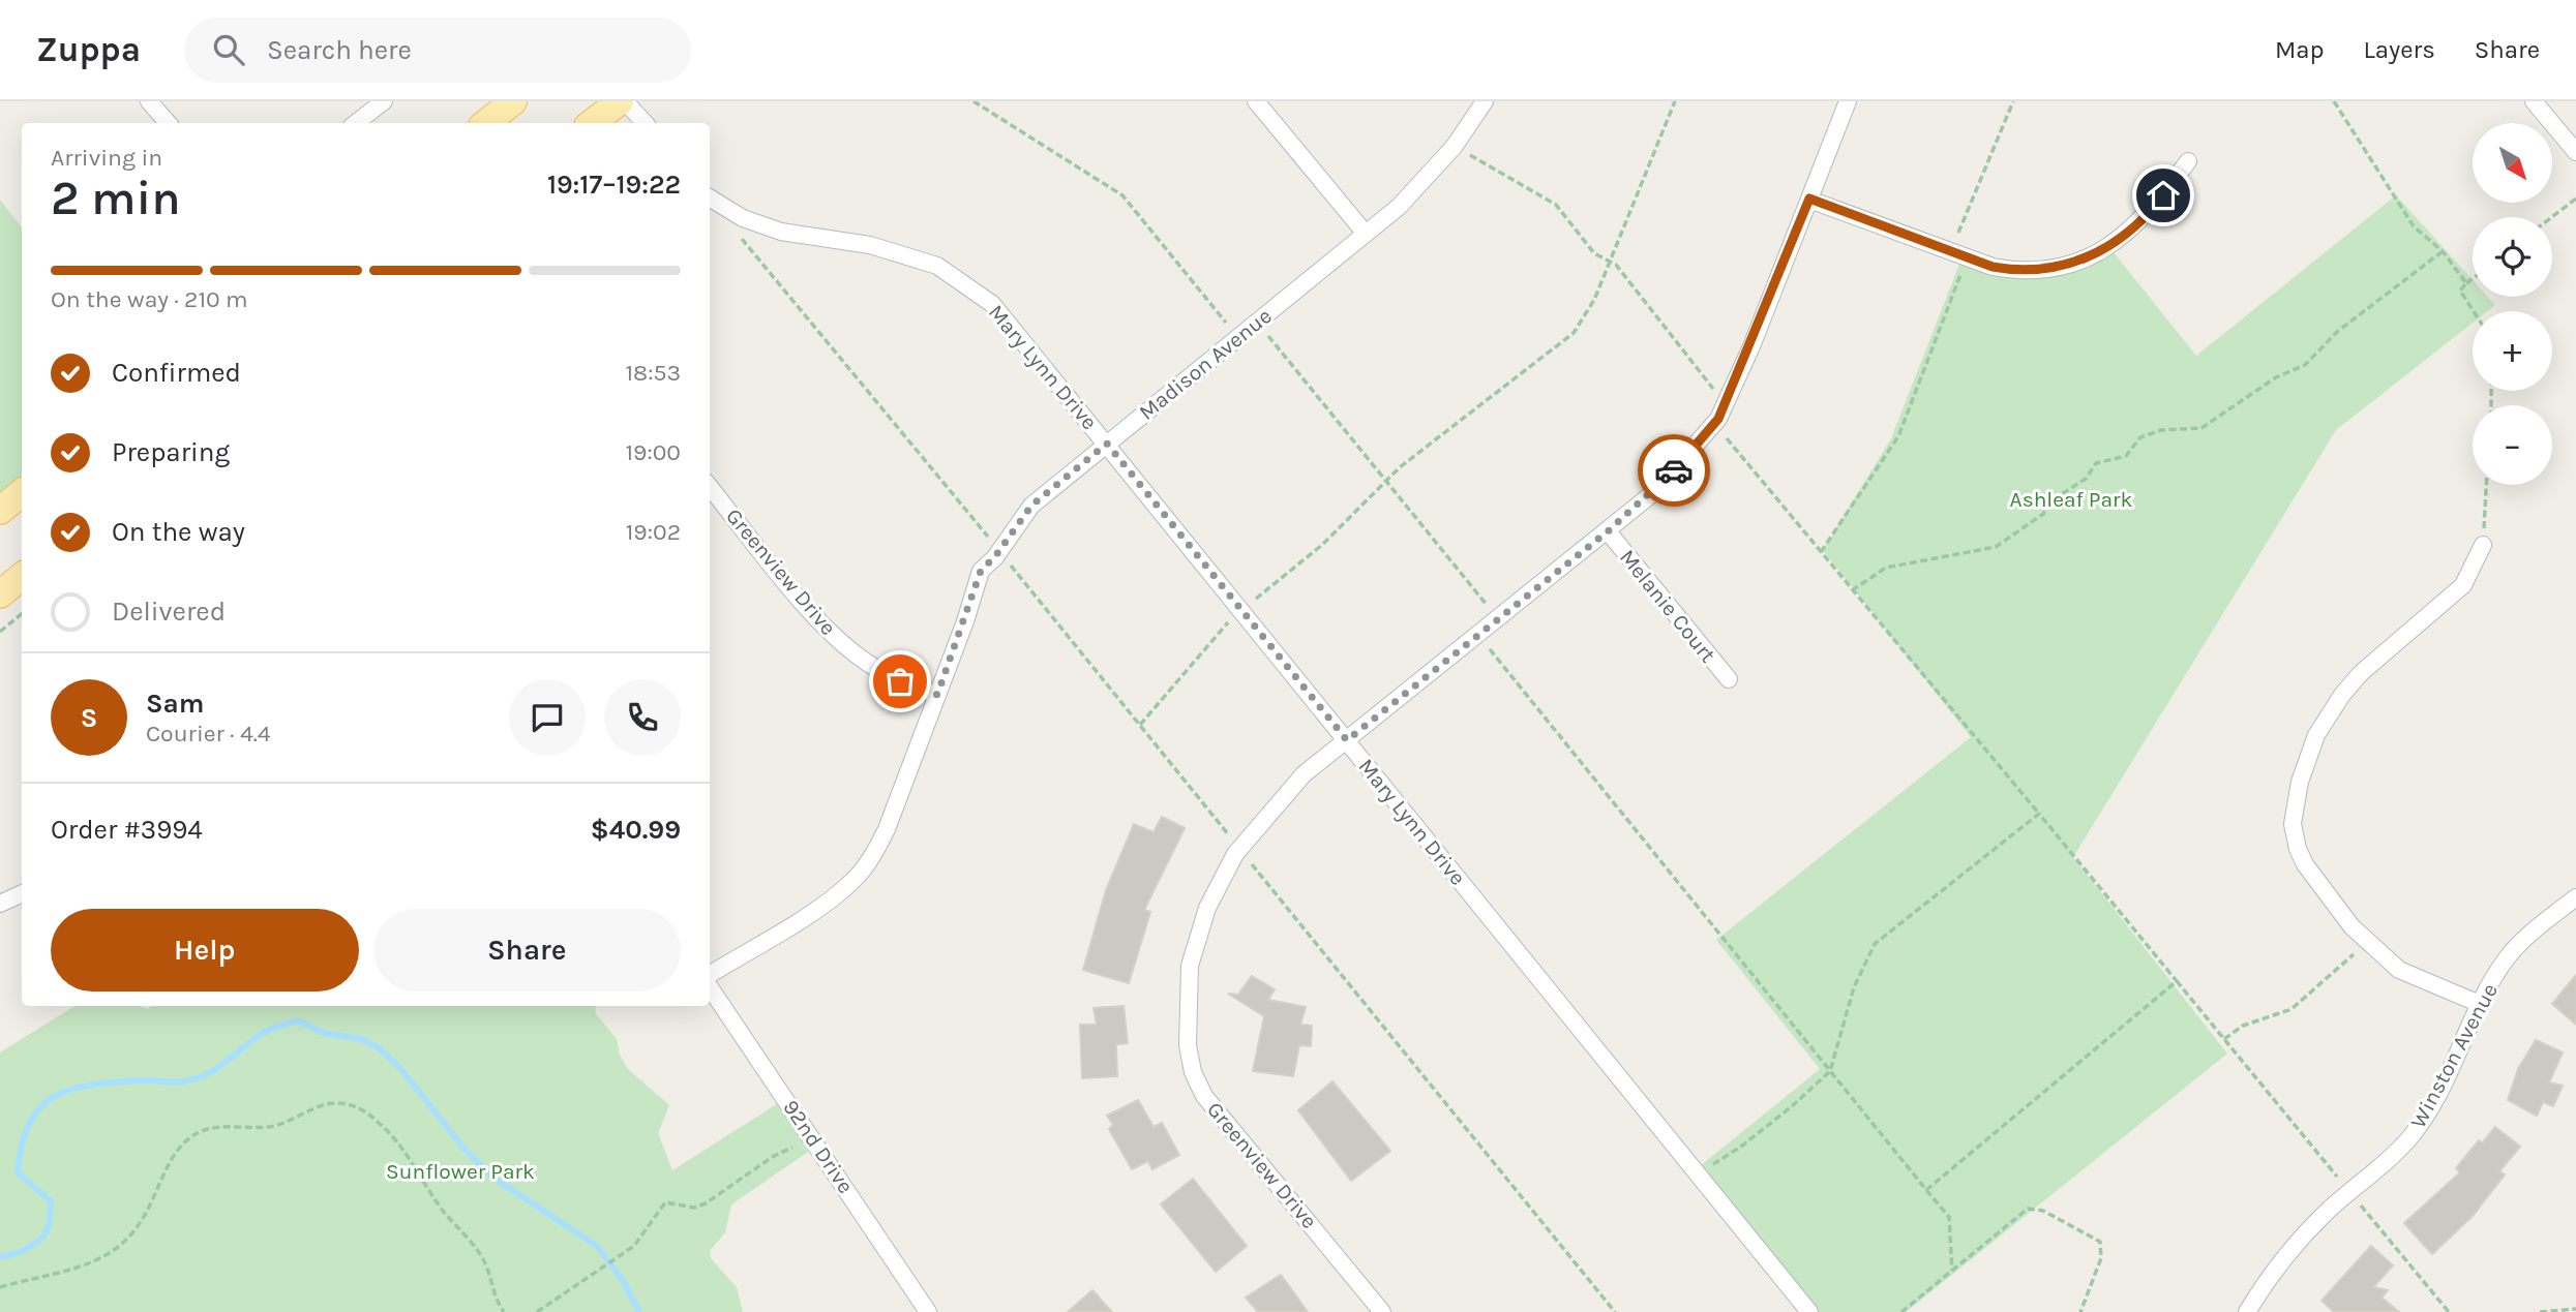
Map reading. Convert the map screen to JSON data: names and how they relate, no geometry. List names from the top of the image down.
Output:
{
  "streets": {
    "street": [
      "Madison Avenue",
      "Mary Lynn Drive",
      "Greenview Drive",
      "Melanie Court",
      "Winston Avenue",
      "92nd Drive"
    ]
  },
  "crossings": [
    ["Madison Avenue", "Mary Lynn Drive"],
    ["Madison Avenue", "Greenview Drive"],
    ["Mary Lynn Drive", "Greenview Drive"],
    ["Greenview Drive", "Melanie Court"]
  ],
  "parks": ["Ashleaf Park", "Sunflower Park"],
  "north": "bottom right",
  "page": {
    "header": "Zuppa",
    "search": "Search here",
    "nav": ["Map", "Layers", "Share"],
    "map_buttons": ["+", "−"],
    "heading": ["2 min", "Arriving in", "19:17–19:22"],
    "panel": [
      "Sam",
      "Courier · 4.4",
      "Order #3994",
      "$40.99"
    ],
    "bar": "On the way · 210 m",
    "list": [
      ["Confirmed", "18:53"],
      ["Preparing", "19:00"],
      ["On the way", "19:02"],
      "Delivered"
    ],
    "round": "S",
    "buttons": ["Help", "Share"]
  }
}
